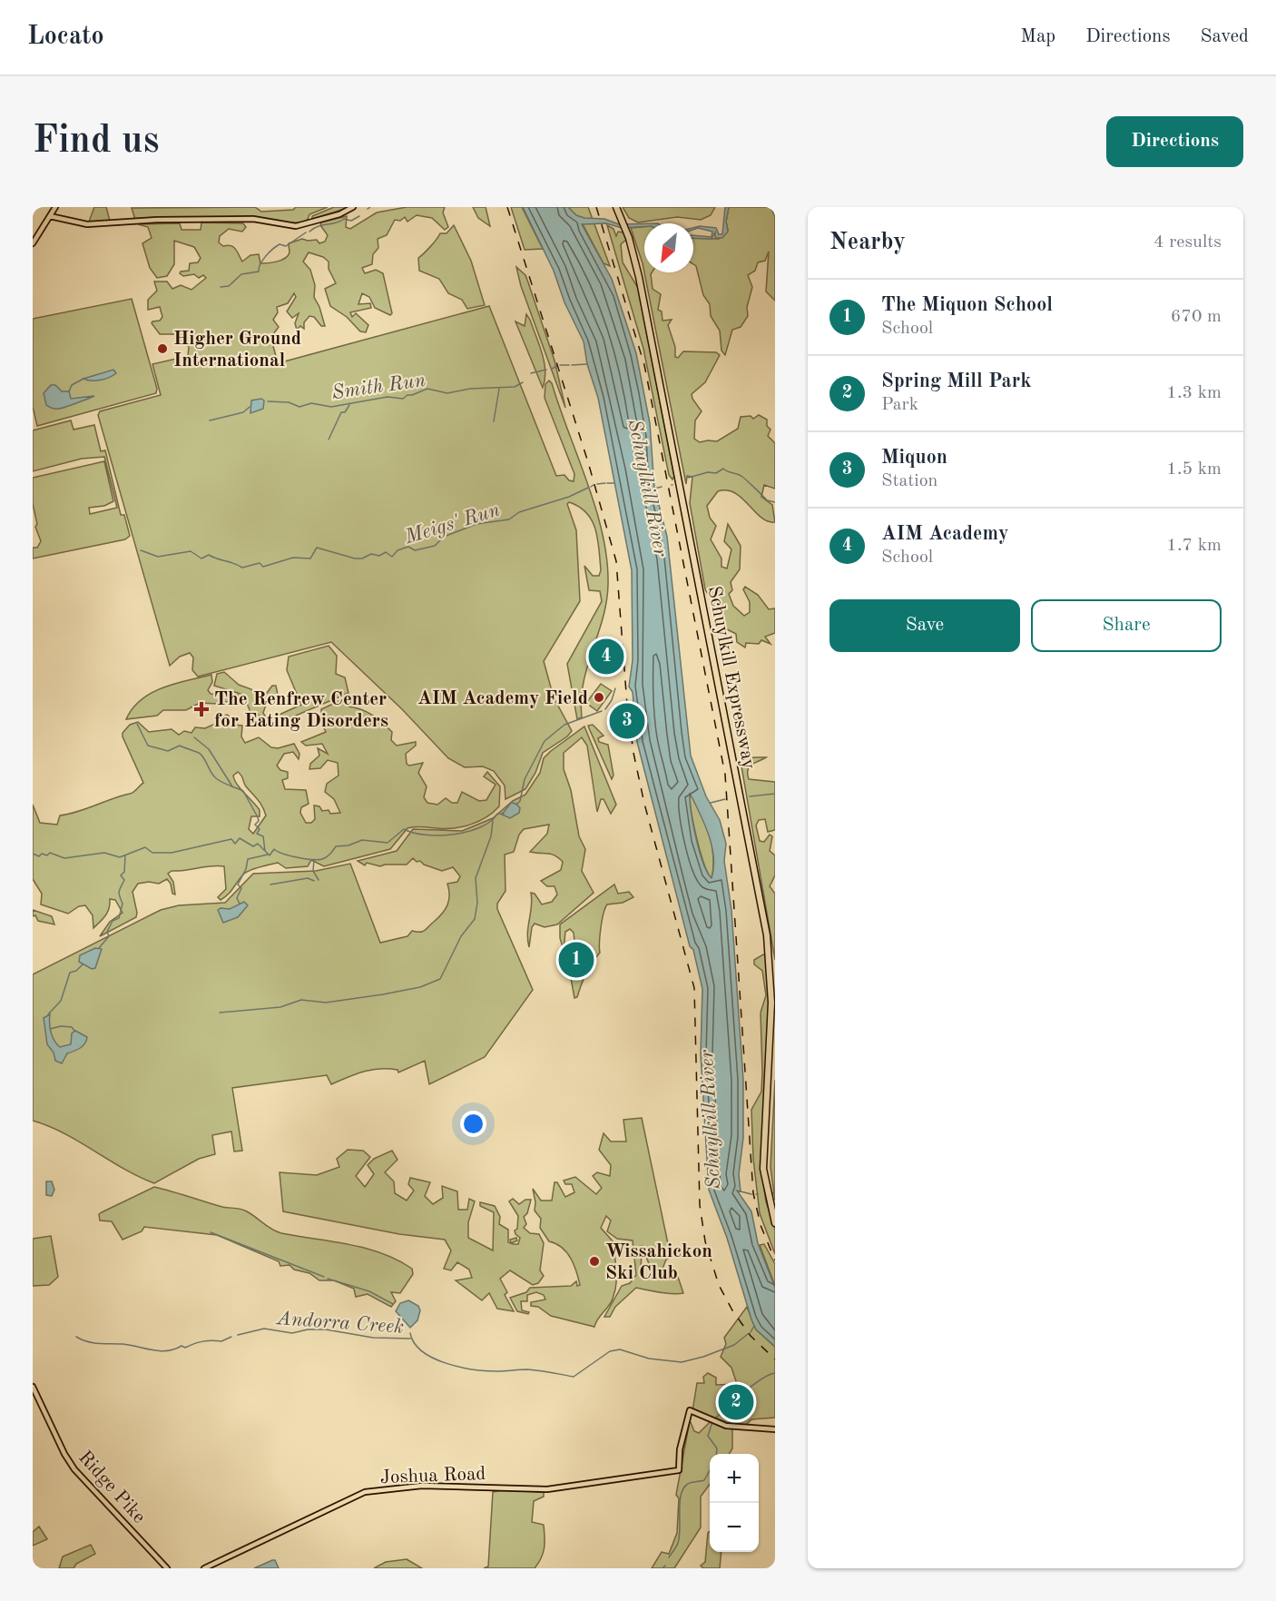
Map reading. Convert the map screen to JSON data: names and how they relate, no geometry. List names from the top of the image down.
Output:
{
  "streets": {
    "highway": ["Schuylkill Expressway"],
    "main road": ["Joshua Road", "Ridge Pike"]
  },
  "water": [
    "Smith Run",
    "Schuylkill River",
    "Meigs' Run",
    "Andorra Creek"
  ],
  "places": {
    "other": ["Higher Ground International", "AIM Academy Field", "Wissahickon Ski Club"],
    "health": ["The Renfrew Center for Eating Disorders"]
  },
  "north": "bottom left",
  "page": {
    "header": "Locato",
    "nav": ["Map", "Directions", "Saved"],
    "buttons": [
      "Directions",
      ["Save", "Share"]
    ],
    "title": "Find us",
    "heading": ["Nearby", "4 results"],
    "list": [
      {
        "mark": "1",
        "name": "The Miquon School",
        "note": "School",
        "value": "670 m"
      },
      {
        "mark": "2",
        "name": "Spring Mill Park",
        "note": "Park",
        "value": "1.3 km"
      },
      {
        "mark": "3",
        "name": "Miquon",
        "note": "Station",
        "value": "1.5 km"
      },
      {
        "mark": "4",
        "name": "AIM Academy",
        "note": "School",
        "value": "1.7 km"
      }
    ],
    "pins": [
      "4",
      "3",
      "1",
      "2"
    ],
    "map_buttons": ["+", "−"]
  }
}
